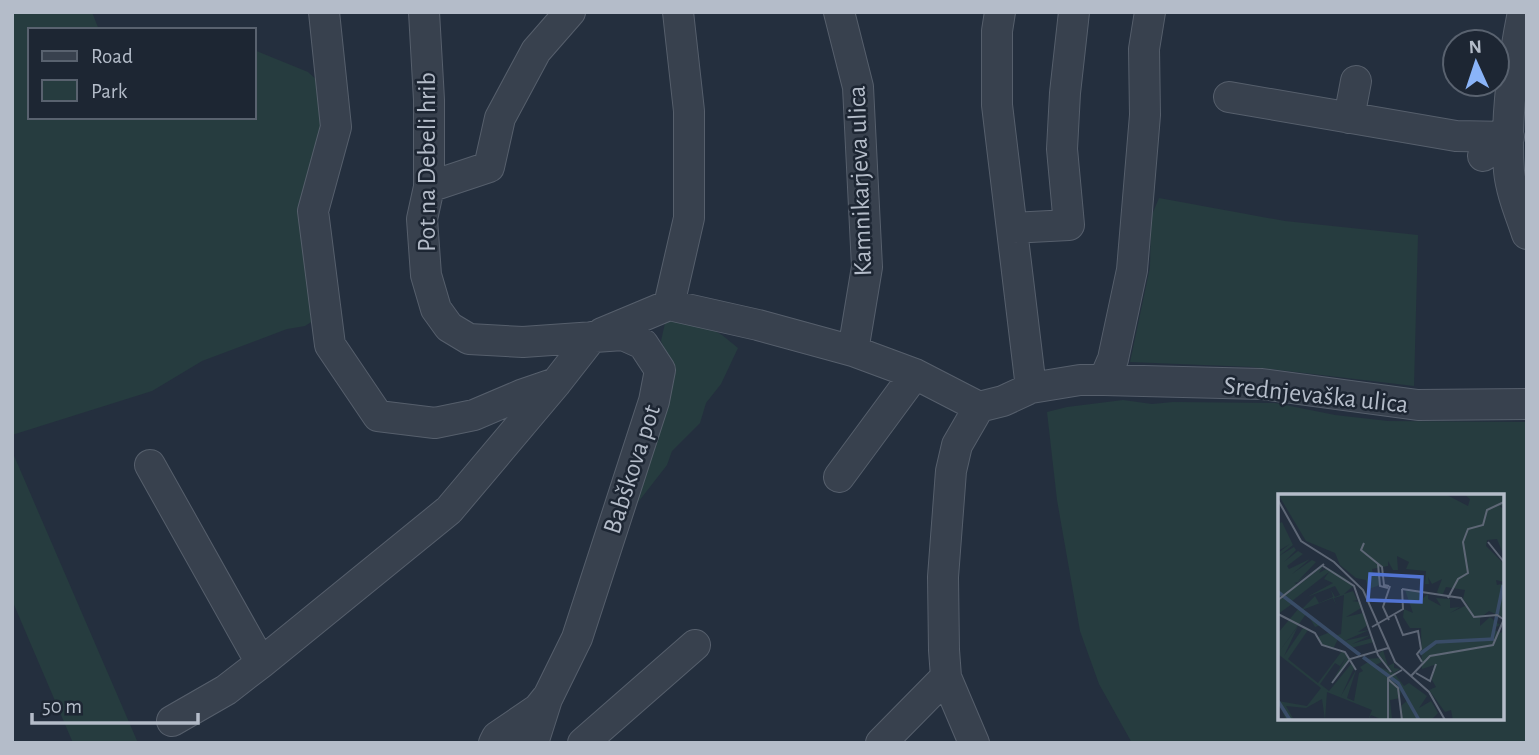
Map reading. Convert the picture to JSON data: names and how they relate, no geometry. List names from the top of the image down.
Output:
{
  "streets": {
    "street": [
      "Pot na Debeli hrib",
      "Kamnikarjeva ulica",
      "Srednjevaška ulica",
      "Babškova pot"
    ]
  },
  "crossings": [
    ["Pot na Debeli hrib", "Babškova pot"]
  ],
  "legend": ["Road", "Park"],
  "scale_bar": "50 m",
  "north": "top"
}
